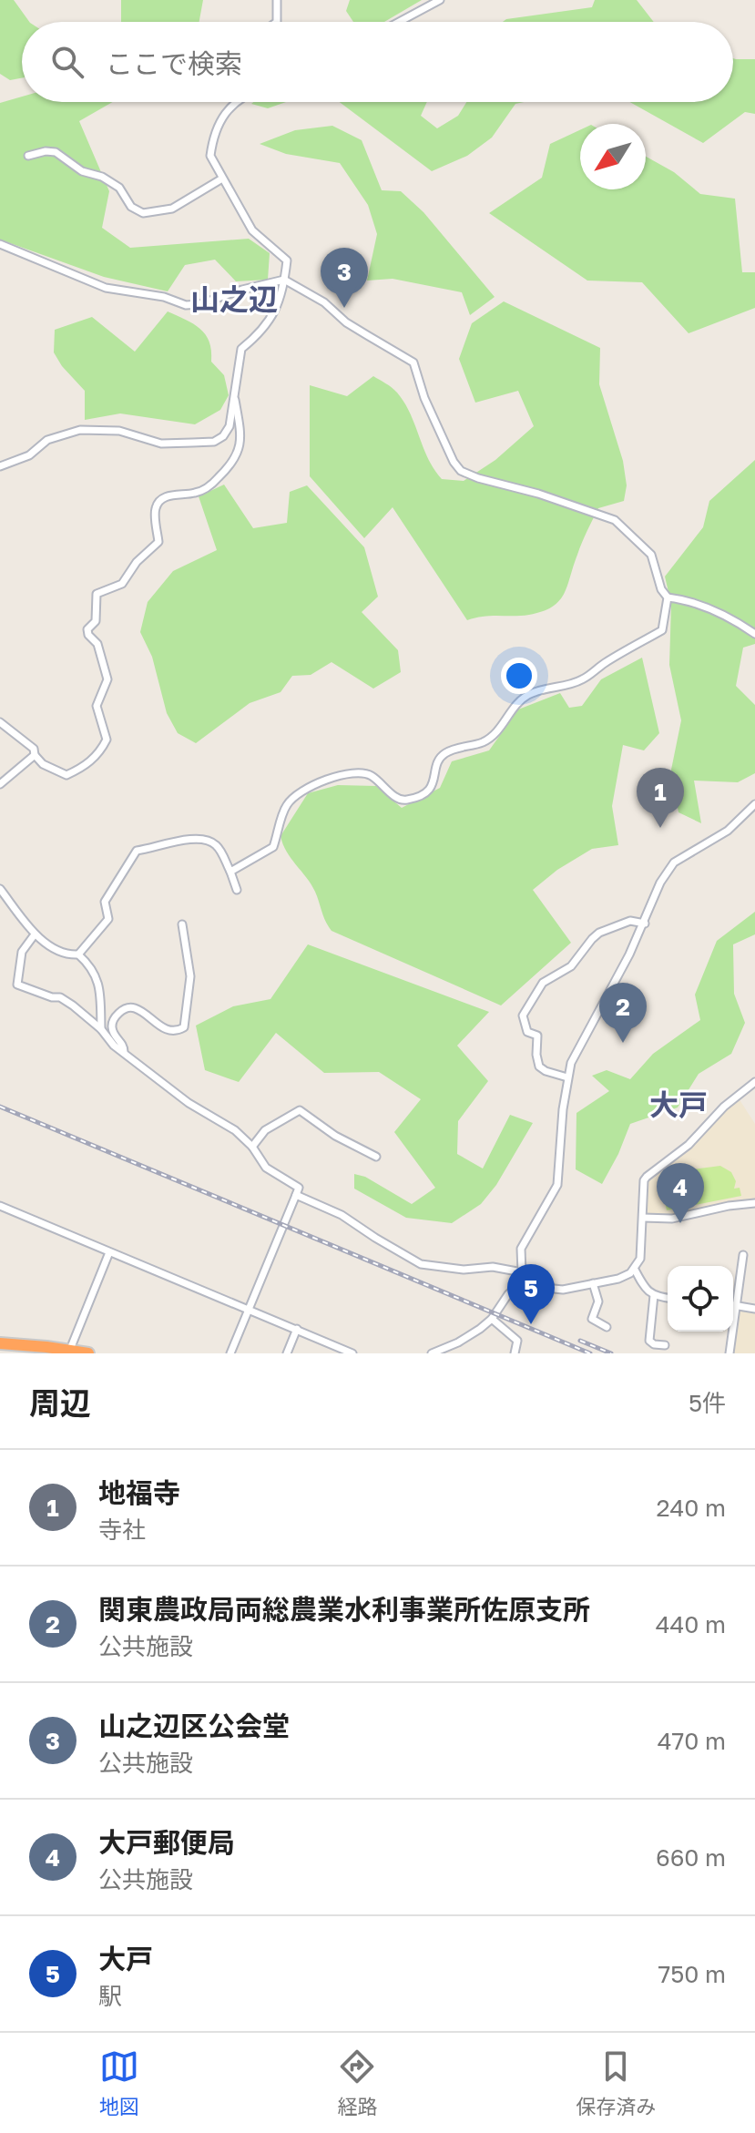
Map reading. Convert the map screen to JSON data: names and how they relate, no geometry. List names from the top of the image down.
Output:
{
  "districts": ["山之辺", "大戸"],
  "north": "bottom left",
  "page": {
    "search": "ここで検索",
    "pins": [
      "3",
      "1",
      "2",
      "4",
      "5"
    ],
    "heading": ["周辺", "5件"],
    "list": [
      {
        "mark": "1",
        "name": "地福寺",
        "note": "寺社",
        "value": "240 m"
      },
      {
        "mark": "2",
        "name": "関東農政局両総農業水利事業所佐原支所",
        "note": "公共施設",
        "value": "440 m"
      },
      {
        "mark": "3",
        "name": "山之辺区公会堂",
        "note": "公共施設",
        "value": "470 m"
      },
      {
        "mark": "4",
        "name": "大戸郵便局",
        "note": "公共施設",
        "value": "660 m"
      },
      {
        "mark": "5",
        "name": "大戸",
        "note": "駅",
        "value": "750 m"
      }
    ],
    "nav": ["地図", "経路", "保存済み"]
  }
}
